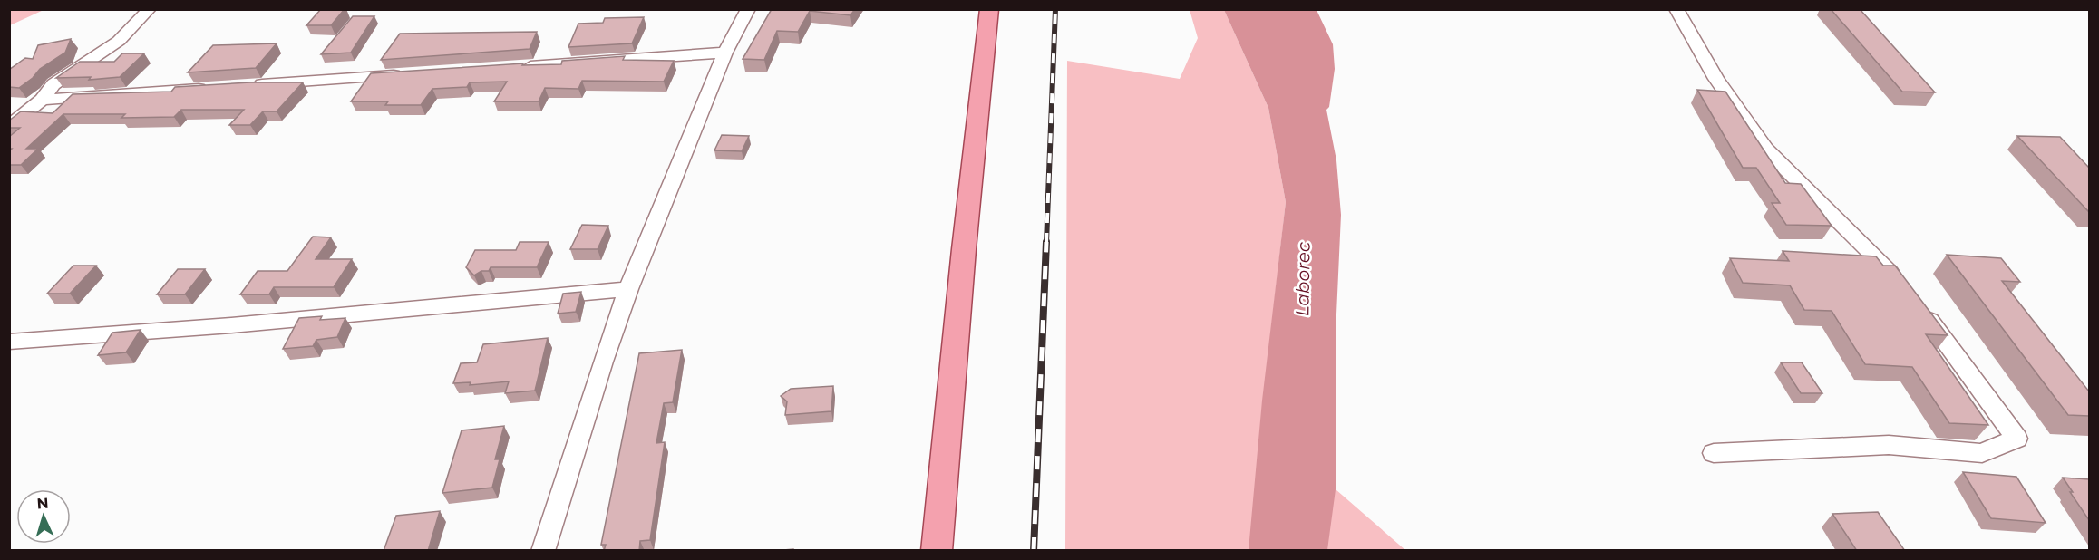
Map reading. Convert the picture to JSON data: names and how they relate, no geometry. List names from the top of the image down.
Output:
{
  "water": ["Laborec"],
  "north": "top"
}
